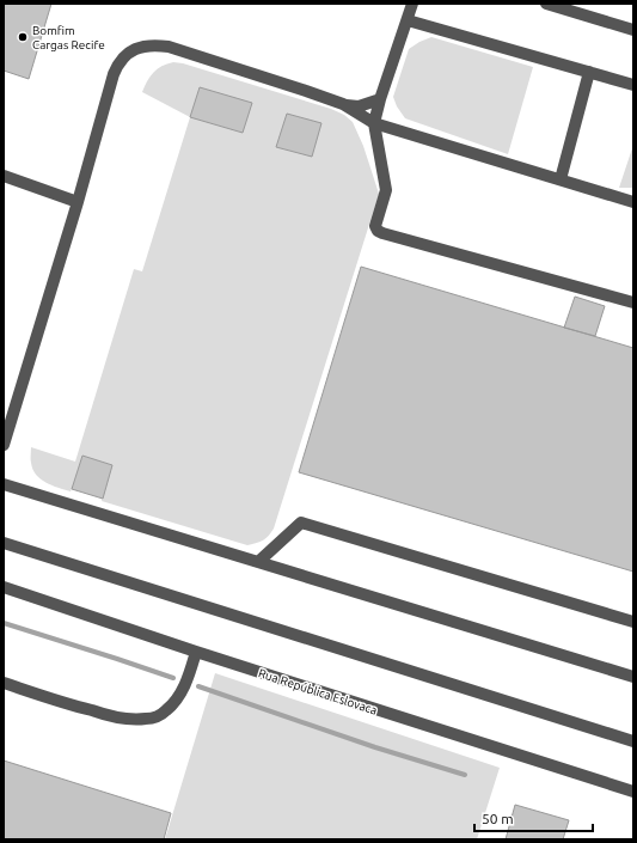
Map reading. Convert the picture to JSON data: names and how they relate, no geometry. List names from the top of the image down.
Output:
{
  "streets": {
    "lane": ["Rua República Eslovaca"]
  },
  "places": ["Bomfim Cargas Recife"],
  "scale_bar": "50 m"
}
